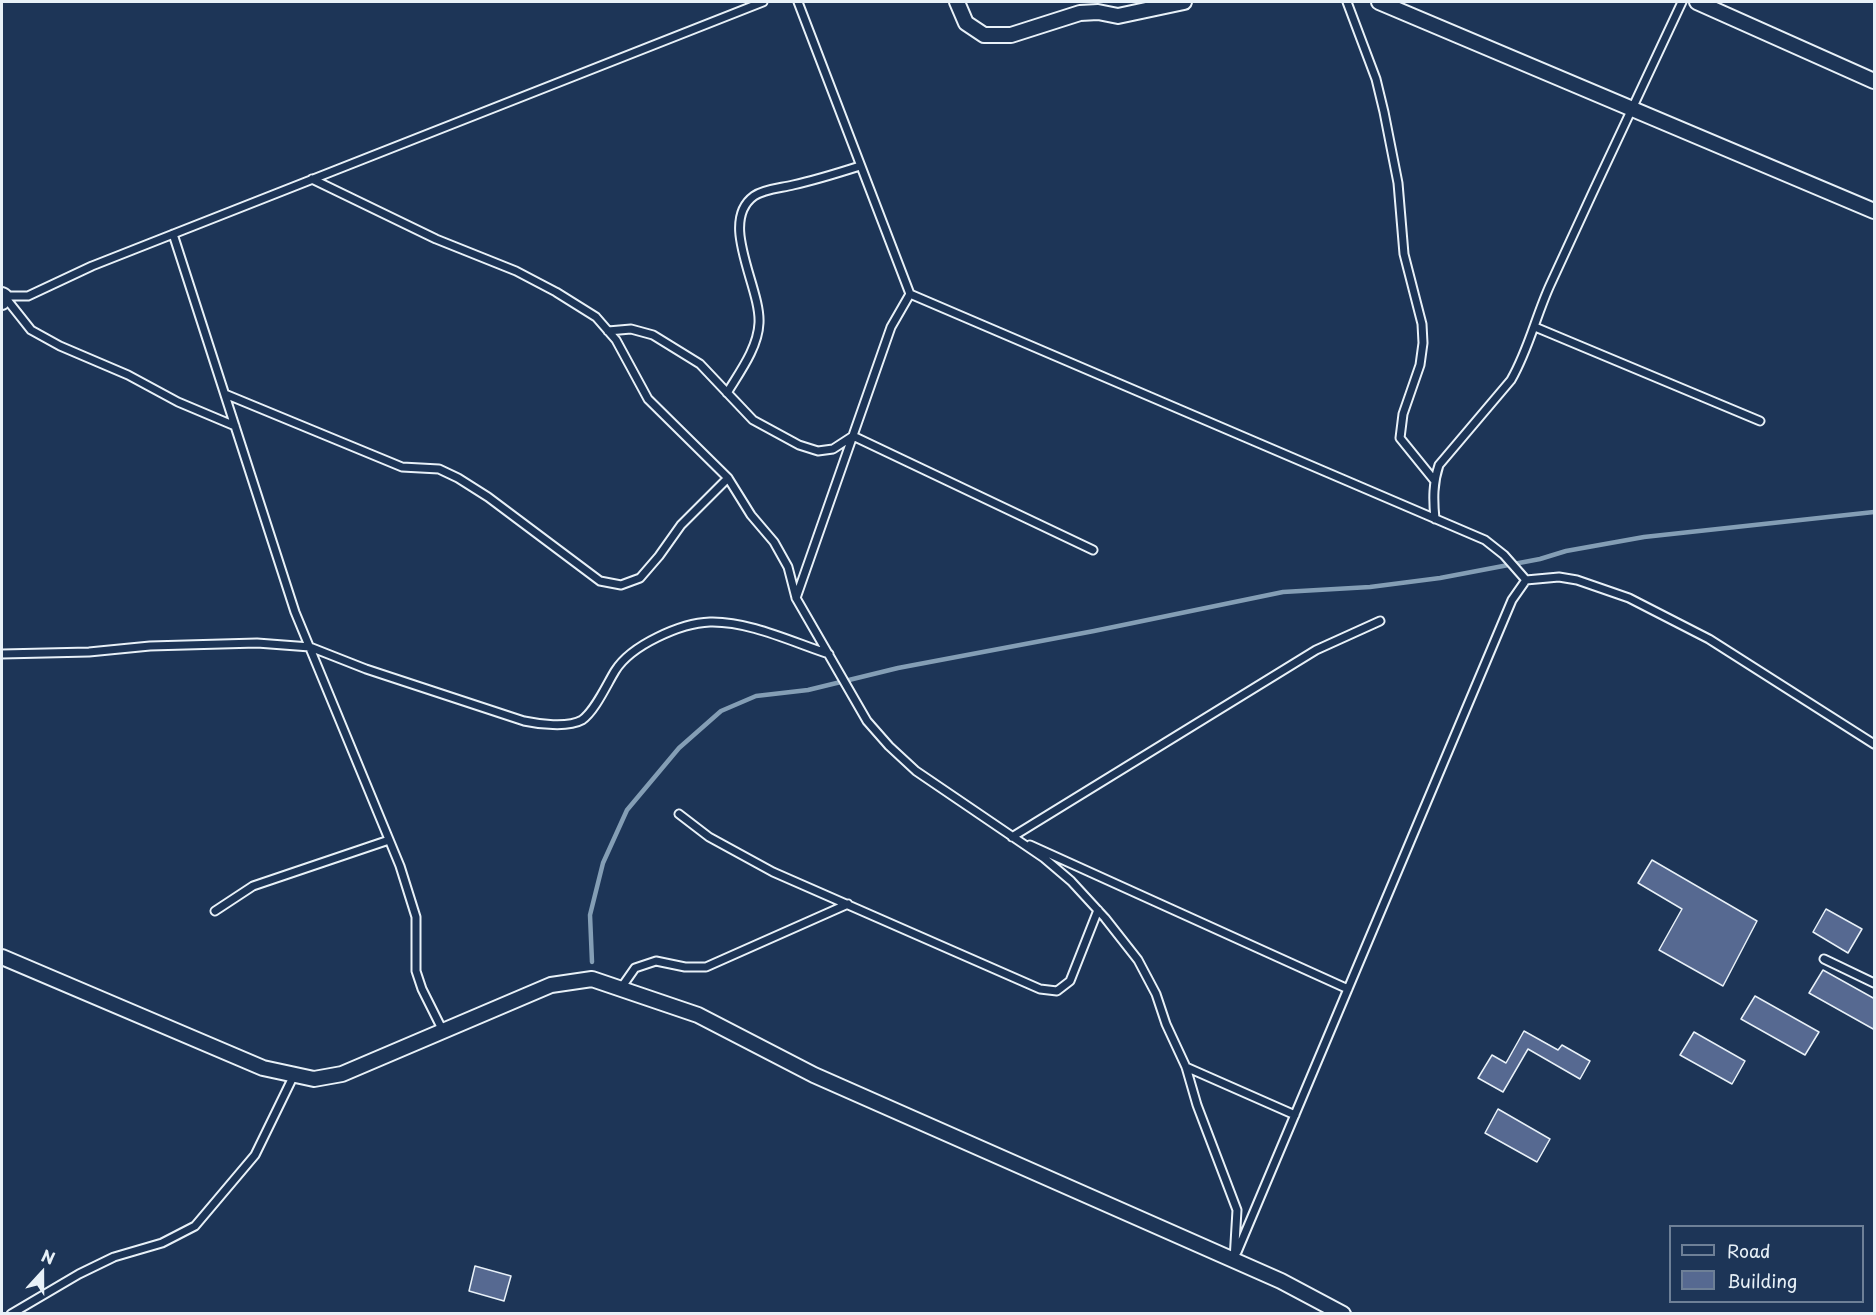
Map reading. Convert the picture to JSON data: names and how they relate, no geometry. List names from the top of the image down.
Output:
{
  "legend": ["Road", "Building"],
  "north": "top"
}
